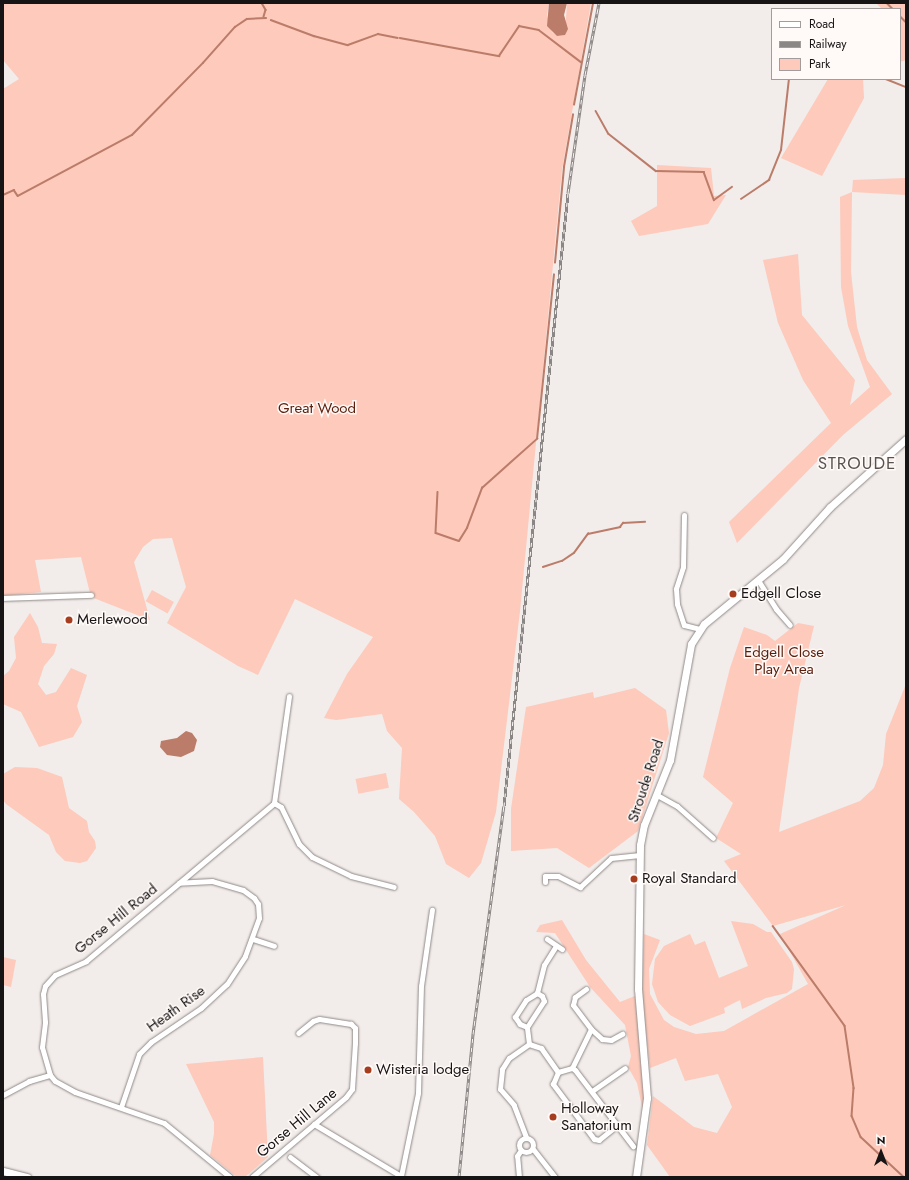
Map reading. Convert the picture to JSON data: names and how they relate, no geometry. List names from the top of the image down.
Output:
{
  "streets": {
    "street": [
      "Stroude Road",
      "Gorse Hill Road",
      "Heath Rise",
      "Gorse Hill Lane"
    ]
  },
  "crossings": [
    ["Gorse Hill Road", "Heath Rise"]
  ],
  "districts": ["STROUDE"],
  "parks": ["Great Wood", "Edgell Close Play Area"],
  "places": [
    "Edgell Close",
    "Merlewood",
    "Royal Standard",
    "Wisteria lodge",
    "Holloway Sanatorium"
  ],
  "legend": ["Road", "Railway", "Park"],
  "north": "top"
}
